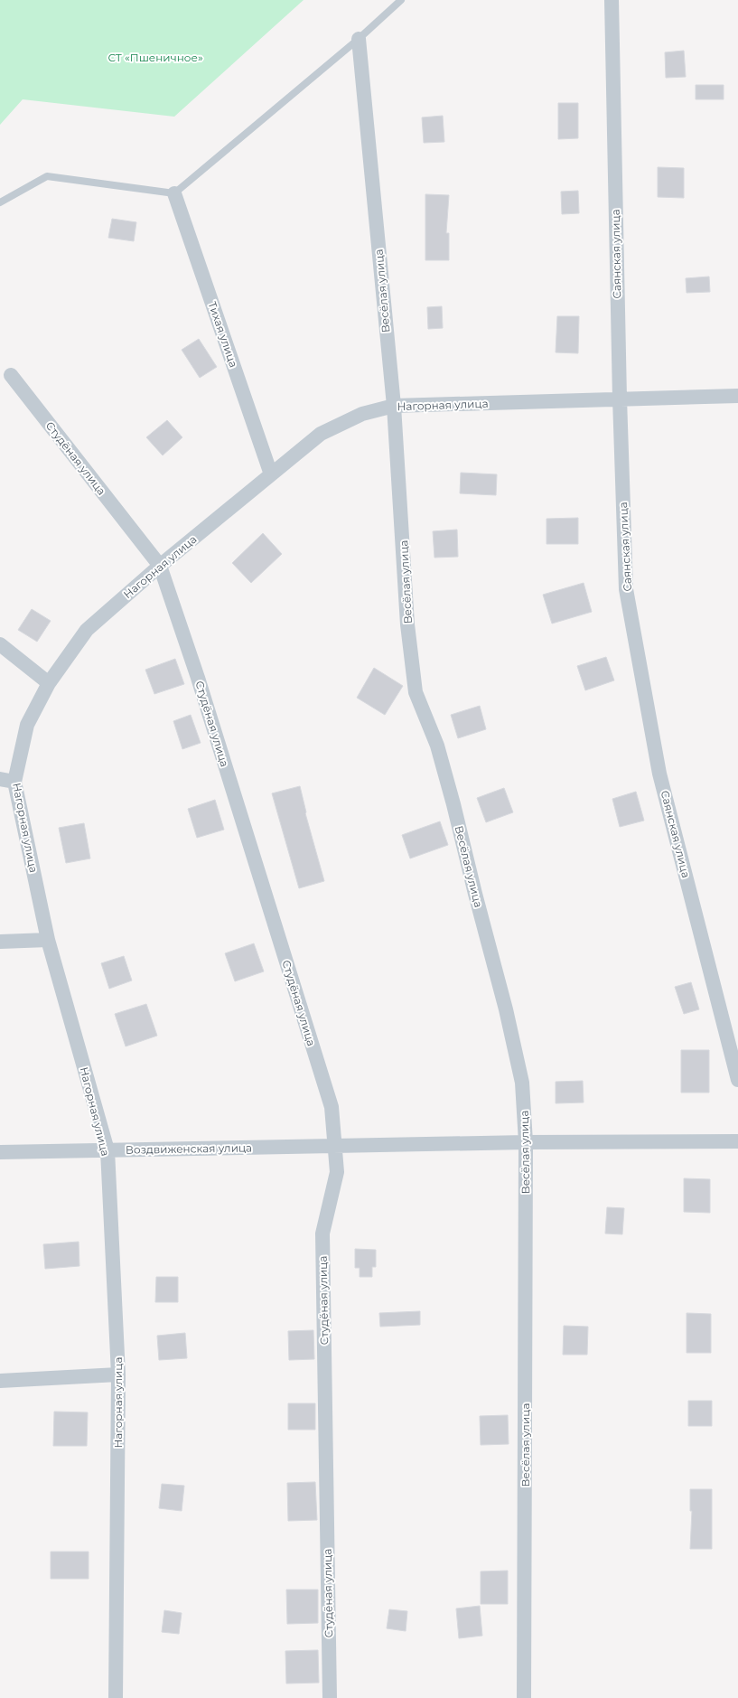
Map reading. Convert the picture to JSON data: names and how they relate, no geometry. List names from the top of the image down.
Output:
{
  "streets": {
    "street": [
      "Саянская улица",
      "Весёлая улица",
      "Тихая улица",
      "Нагорная улица",
      "Студёная улица",
      "Воздвиженская улица"
    ]
  },
  "crossings": [
    ["Саянская улица", "Нагорная улица"],
    ["Весёлая улица", "Нагорная улица"],
    ["Весёлая улица", "Воздвиженская улица"],
    ["Тихая улица", "Нагорная улица"],
    ["Нагорная улица", "Студёная улица"],
    ["Нагорная улица", "Воздвиженская улица"],
    ["Студёная улица", "Воздвиженская улица"]
  ],
  "parks": ["СТ «Пшеничное»"]
}
